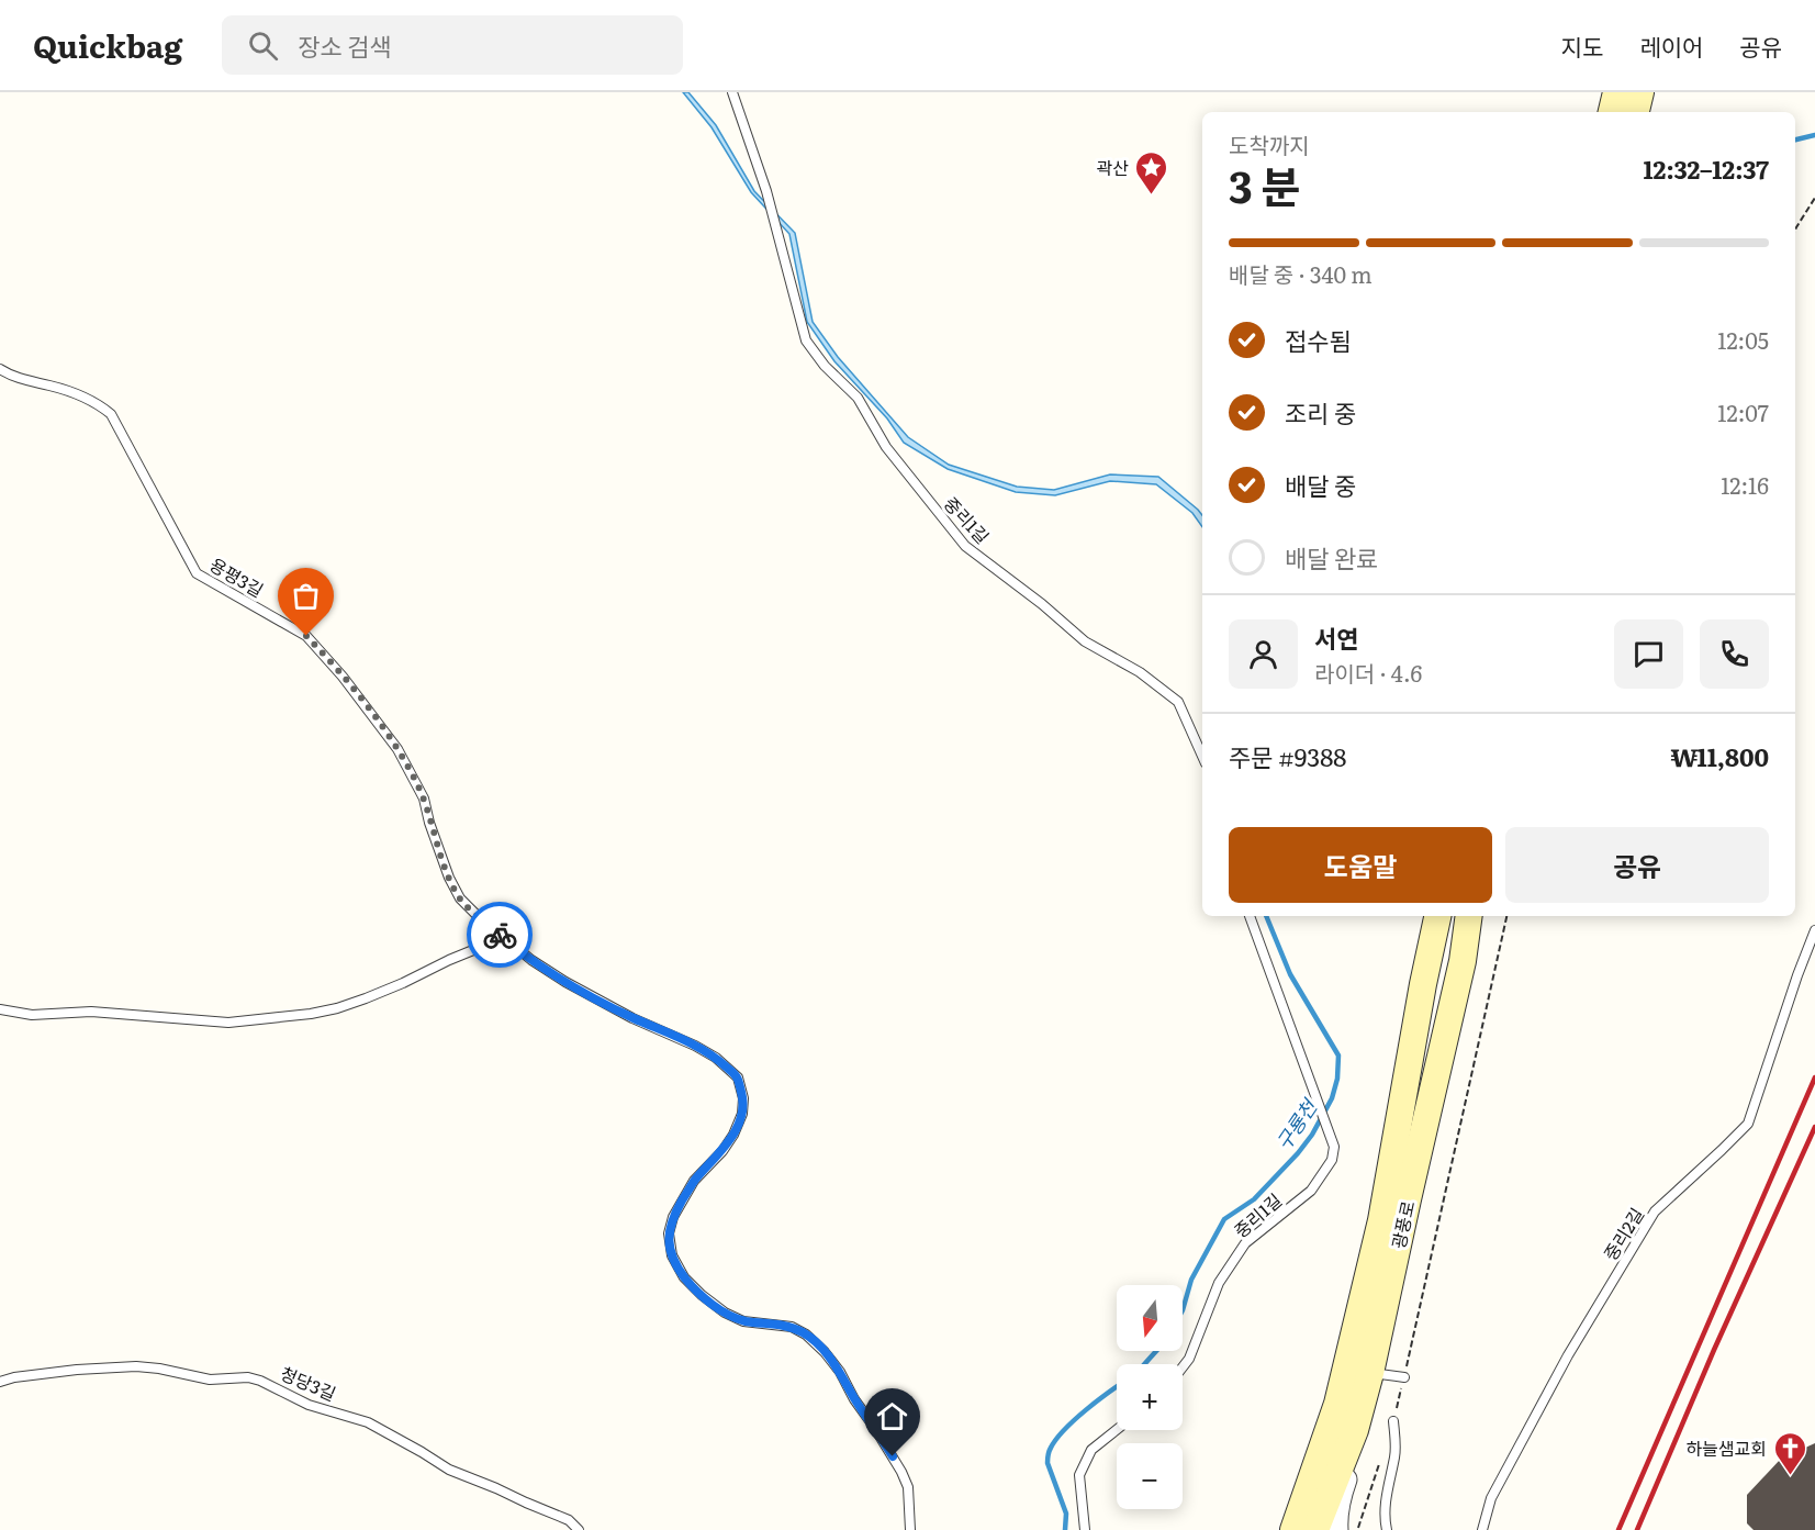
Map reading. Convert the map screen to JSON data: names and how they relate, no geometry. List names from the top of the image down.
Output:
{
  "streets": {
    "main road": ["광풍로"],
    "lane": [
      "중리1길",
      "용평3길",
      "중리2길",
      "청당3길"
    ]
  },
  "water": ["구룡천"],
  "places": {
    "place": ["곽산"],
    "church": ["하늘샘교회"]
  },
  "north": "bottom",
  "page": {
    "header": "Quickbag",
    "search": "장소 검색",
    "nav": ["지도", "레이어", "공유"],
    "heading": ["3 분", "도착까지", "12:32–12:37"],
    "panel": [
      "서연",
      "라이더 · 4.6",
      "주문 #9388",
      "₩11,800"
    ],
    "bar": "배달 중 · 340 m",
    "list": [
      ["접수됨", "12:05"],
      ["조리 중", "12:07"],
      ["배달 중", "12:16"],
      "배달 완료"
    ],
    "buttons": ["도움말", "공유"],
    "map_buttons": ["+", "−"]
  }
}
